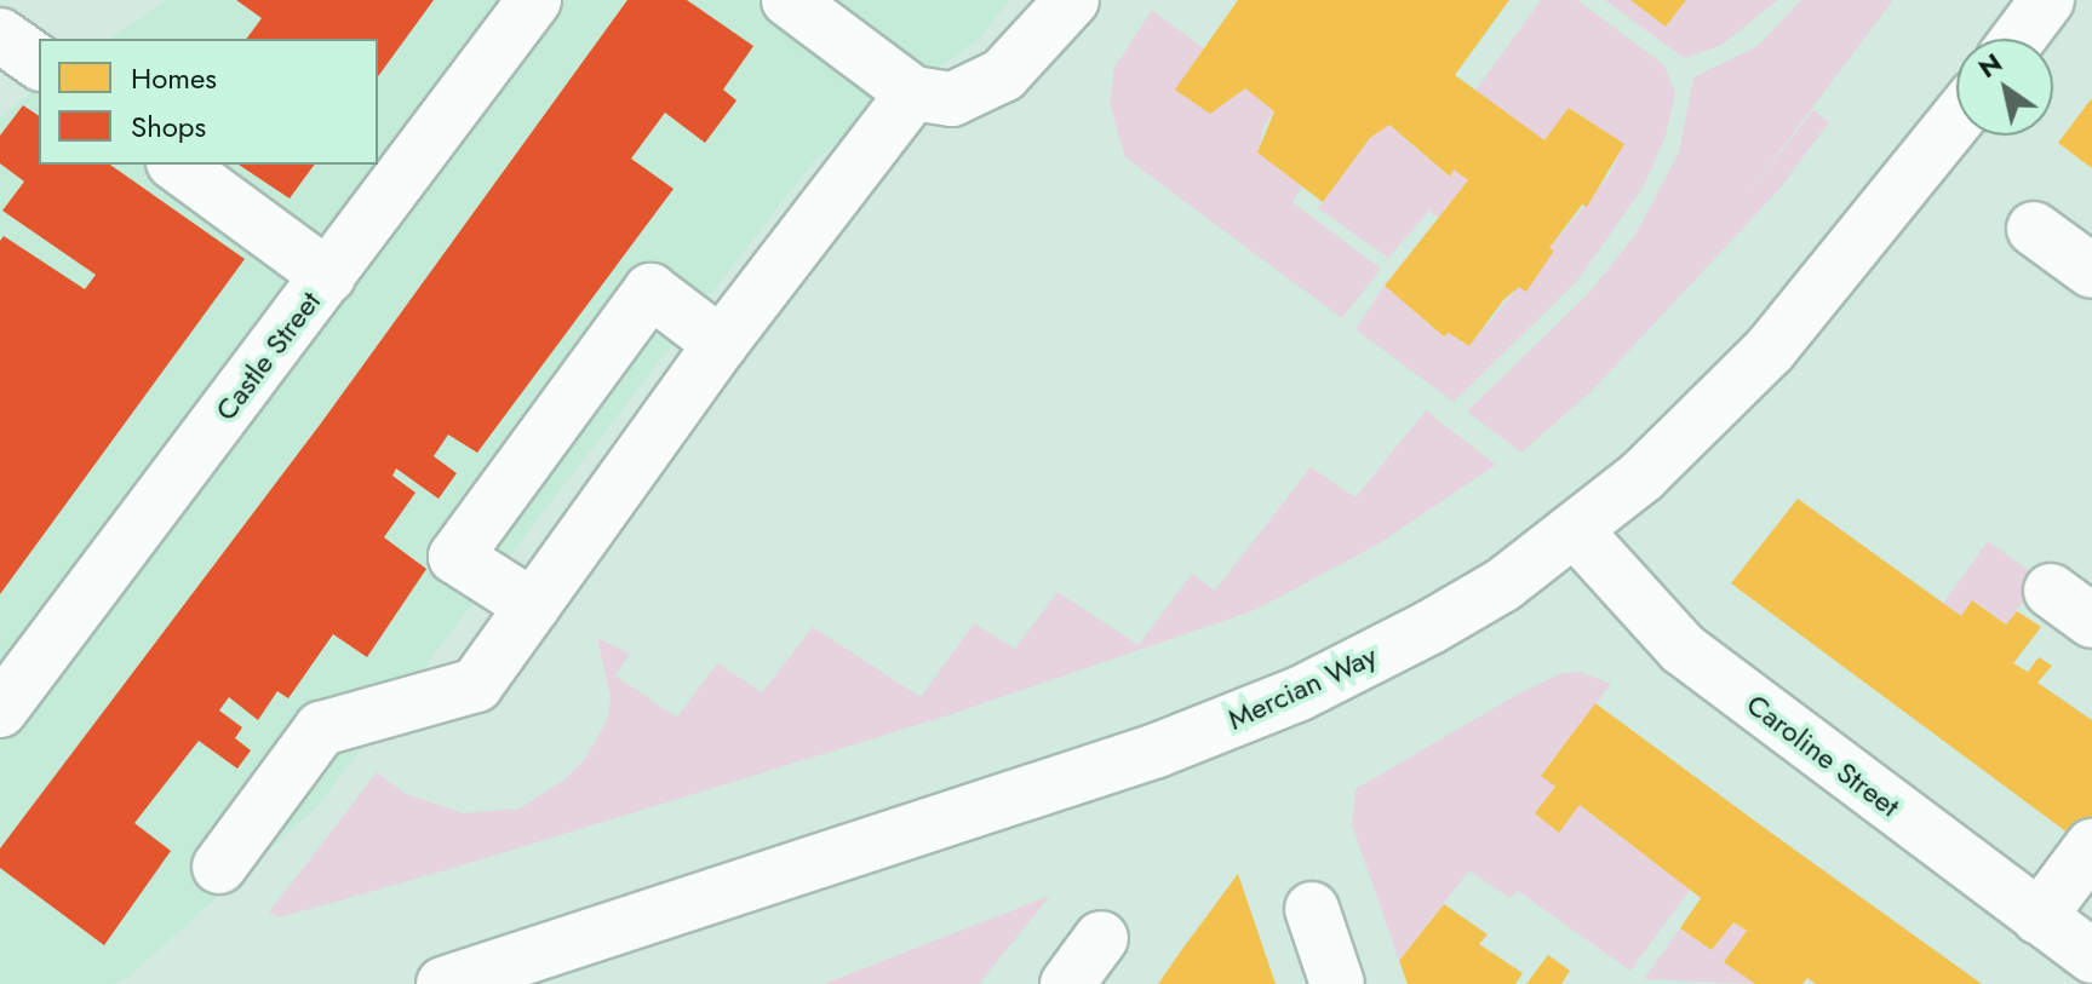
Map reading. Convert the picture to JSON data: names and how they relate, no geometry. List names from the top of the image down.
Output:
{
  "streets": {
    "street": ["Castle Street", "Mercian Way", "Caroline Street"]
  },
  "crossings": [
    ["Mercian Way", "Caroline Street"]
  ],
  "legend": ["Homes", "Shops"],
  "north": "top left"
}
